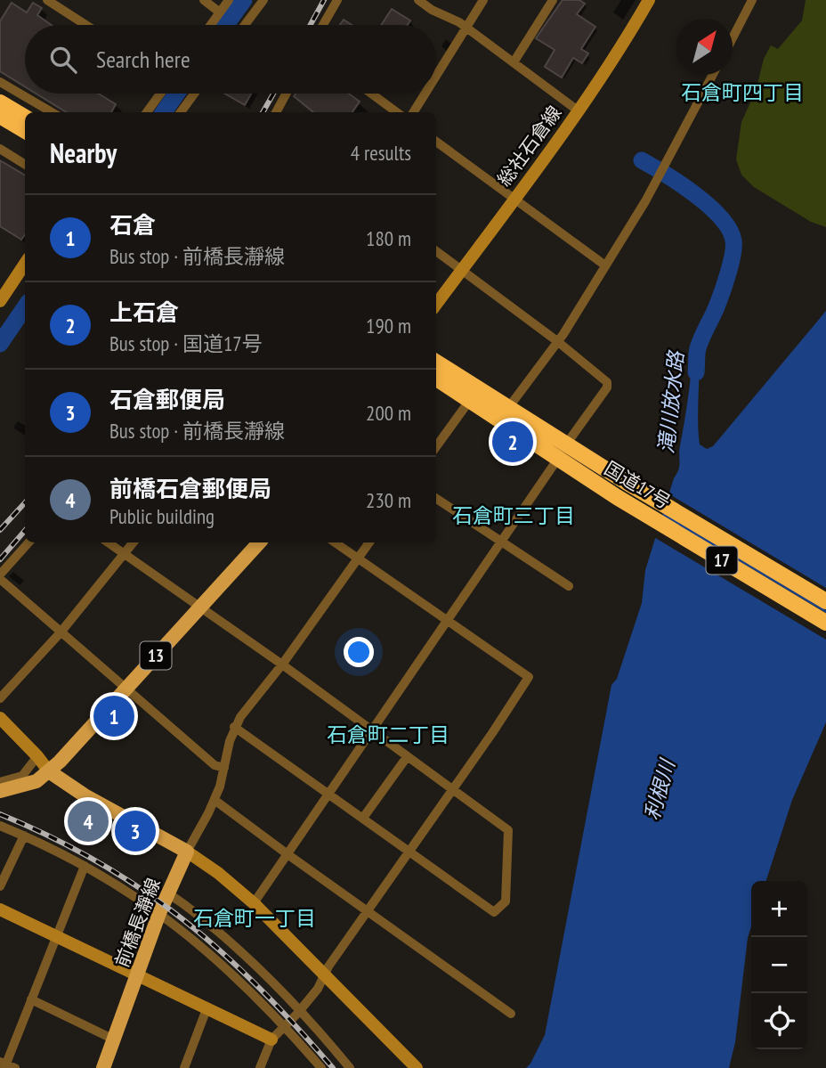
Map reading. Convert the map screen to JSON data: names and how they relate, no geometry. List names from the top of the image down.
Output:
{
  "streets": {
    "highway": ["国道17号", "17"],
    "main road": ["総社石倉線", "13", "前橋長瀞線"]
  },
  "districts": [
    "石倉町四丁目",
    "石倉町三丁目",
    "石倉町二丁目",
    "石倉町一丁目"
  ],
  "water": ["滝川放水路", "利根川"],
  "north": "top right",
  "page": {
    "search": "Search here",
    "heading": ["Nearby", "4 results"],
    "list": [
      {
        "mark": "1",
        "name": "石倉",
        "note": "Bus stop · 前橋長瀞線",
        "value": "180 m"
      },
      {
        "mark": "2",
        "name": "上石倉",
        "note": "Bus stop · 国道17号",
        "value": "190 m"
      },
      {
        "mark": "3",
        "name": "石倉郵便局",
        "note": "Bus stop · 前橋長瀞線",
        "value": "200 m"
      },
      {
        "mark": "4",
        "name": "前橋石倉郵便局",
        "note": "Public building",
        "value": "230 m"
      }
    ],
    "pins": [
      "2",
      "1",
      "4",
      "3"
    ],
    "map_buttons": ["+", "−"]
  }
}
